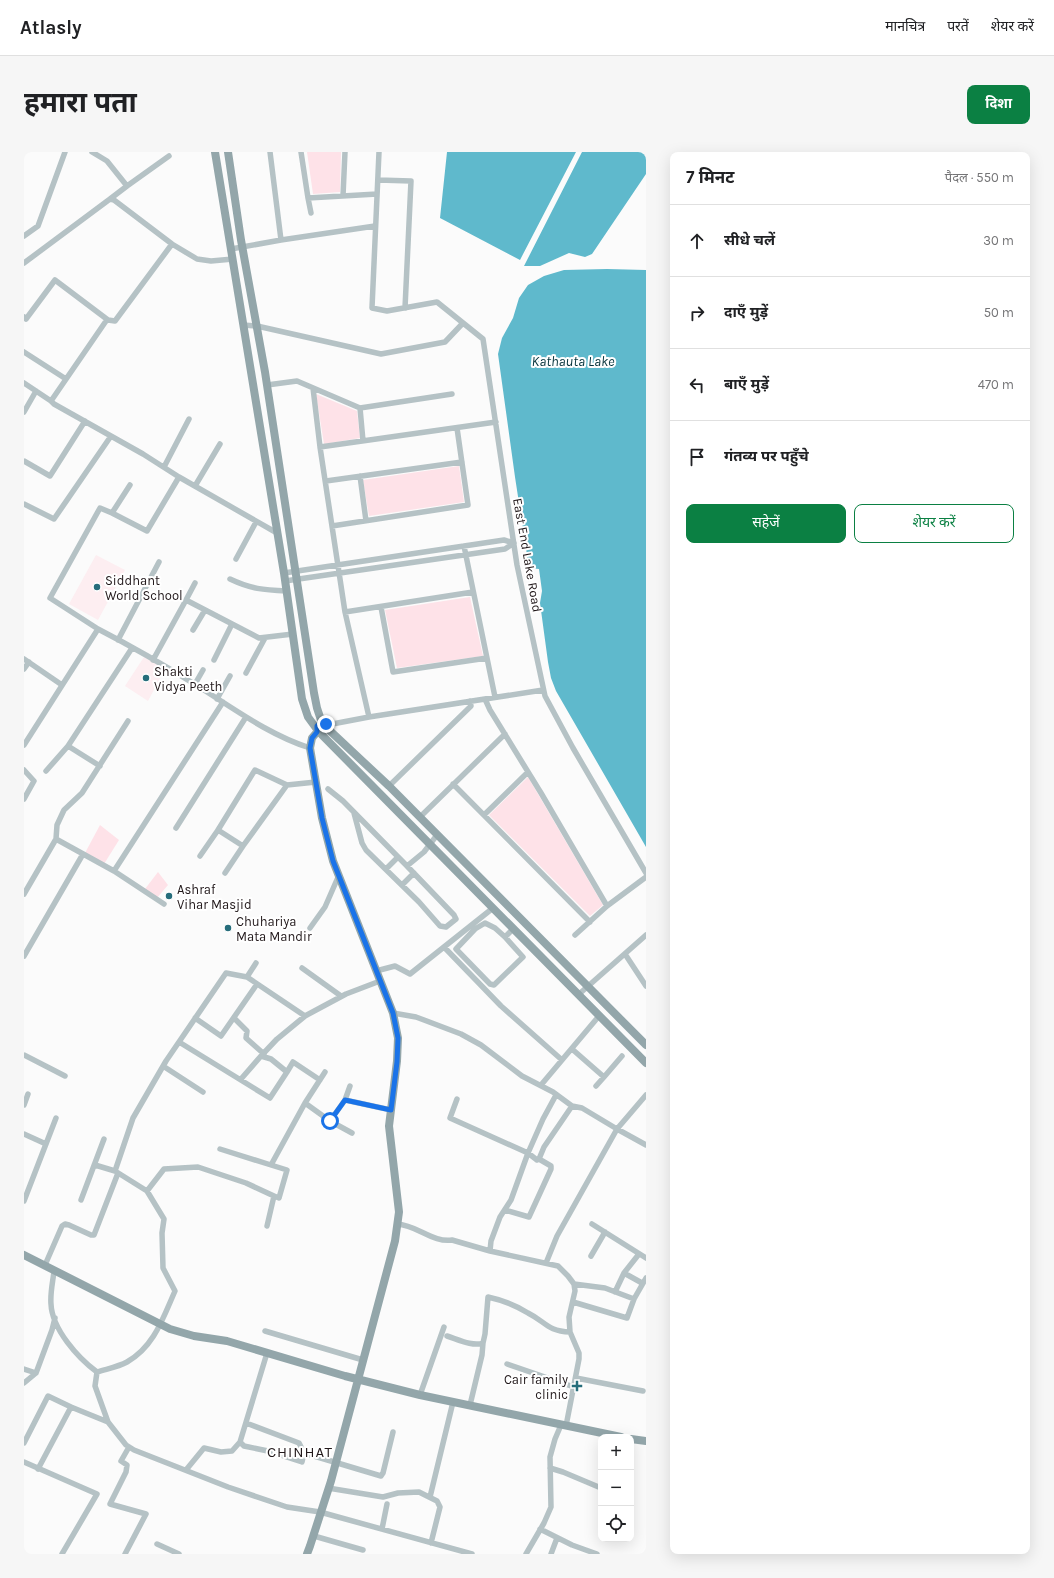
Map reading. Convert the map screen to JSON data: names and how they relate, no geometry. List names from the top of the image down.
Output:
{
  "streets": {
    "street": ["East End Lake Road"]
  },
  "districts": ["CHINHAT"],
  "water": ["Kathauta Lake"],
  "places": {
    "other": [
      "Siddhant World School",
      "Shakti Vidya Peeth",
      "Ashraf Vihar Masjid",
      "Chuhariya Mata Mandir"
    ],
    "health": ["Cair family clinic"]
  },
  "page": {
    "header": "Atlasly",
    "nav": ["मानचित्र", "परतें", "शेयर करें"],
    "buttons": [
      "दिशा",
      ["सहेजें", "शेयर करें"]
    ],
    "title": "हमारा पता",
    "heading": ["7 मिनट", "पैदल · 550 m"],
    "list": [
      ["सीधे चलें", "30 m"],
      ["दाएँ मुड़ें", "50 m"],
      ["बाएँ मुड़ें", "470 m"],
      "गंतव्य पर पहुँचे"
    ],
    "map_buttons": ["+", "−"]
  }
}
